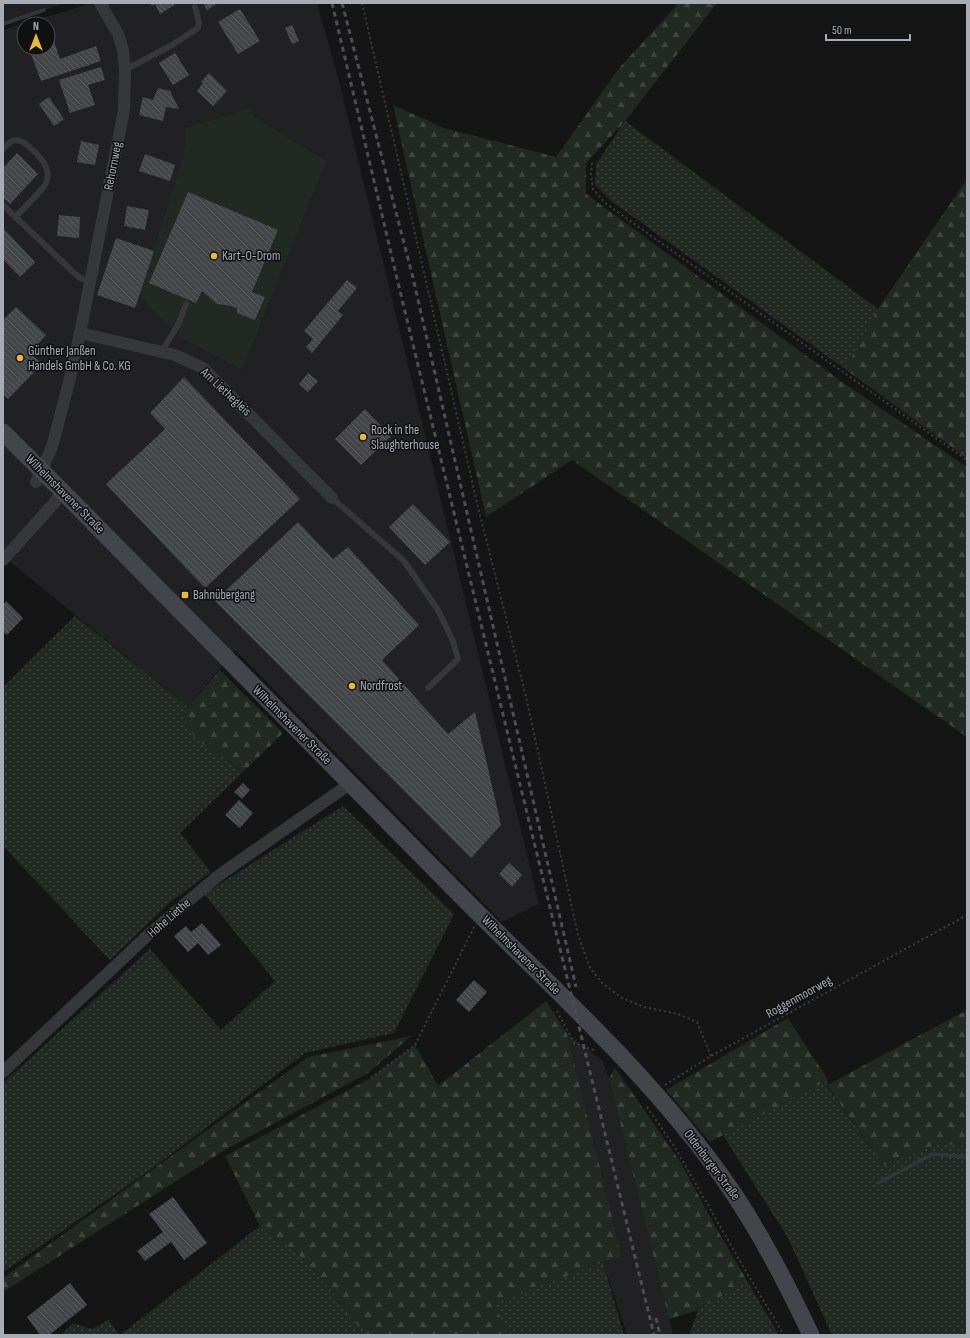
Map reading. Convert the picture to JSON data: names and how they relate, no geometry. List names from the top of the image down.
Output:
{
  "streets": {
    "street": [
      "Rehornweg",
      "Am Liethegleis",
      "Wilhelmshavener Straße",
      "Hohe Liethe",
      "Oldenburger Straße"
    ],
    "path": ["Roggenmoorweg"]
  },
  "crossings": [
    ["Rehornweg", "Am Liethegleis"],
    ["Wilhelmshavener Straße", "Hohe Liethe"],
    ["Wilhelmshavener Straße", "Oldenburger Straße"],
    ["Roggenmoorweg", "Oldenburger Straße"]
  ],
  "places": {
    "other": [
      "Kart-O-Drom",
      "Günther Janßen Handels GmbH & Co. KG",
      "Rock in the Slaughterhouse",
      "Nordfrost"
    ],
    "transit": ["Bahnübergang"]
  },
  "scale_bar": "50 m",
  "north": "top"
}
